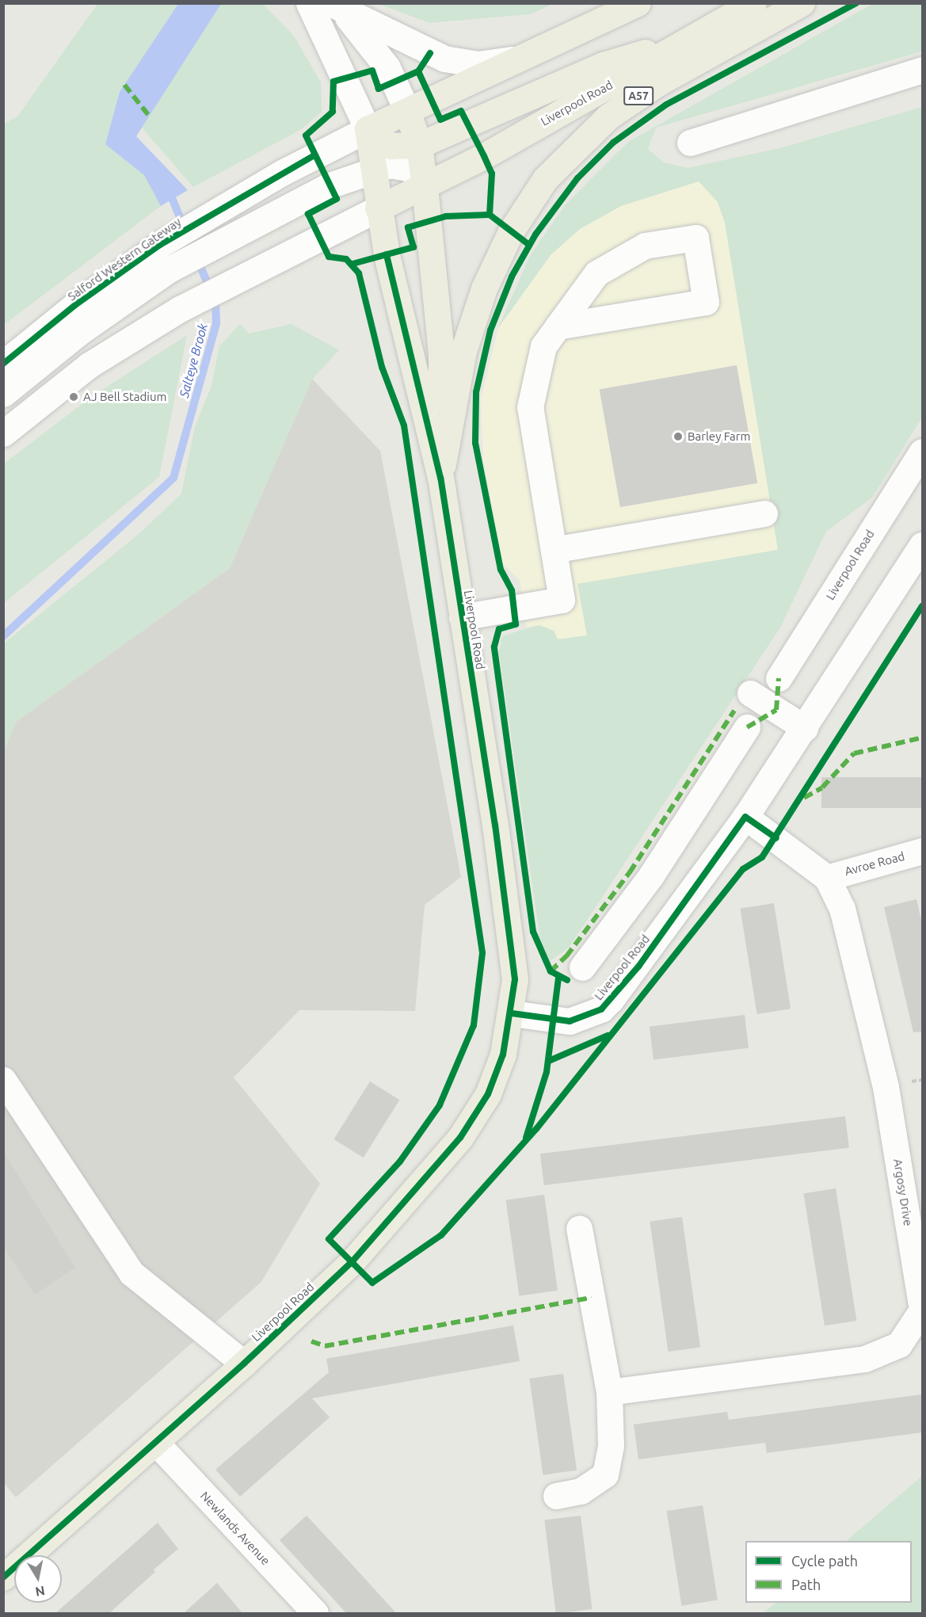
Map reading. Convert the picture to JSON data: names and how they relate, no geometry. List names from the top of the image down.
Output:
{
  "streets": {
    "highway": ["A57", "Liverpool Road"],
    "street": [
      "Salford Western Gateway",
      "Avroe Road",
      "Argosy Drive",
      "Newlands Avenue"
    ]
  },
  "crossings": [
    ["A57", "Liverpool Road"],
    ["A57", "Salford Western Gateway"],
    ["Liverpool Road", "Salford Western Gateway"],
    ["Liverpool Road", "Argosy Drive"],
    ["Liverpool Road", "Newlands Avenue"],
    ["Avroe Road", "Argosy Drive"]
  ],
  "water": ["Salteye Brook"],
  "places": ["AJ Bell Stadium", "Barley Farm"],
  "legend": ["Cycle path", "Path"],
  "north": "bottom"
}
